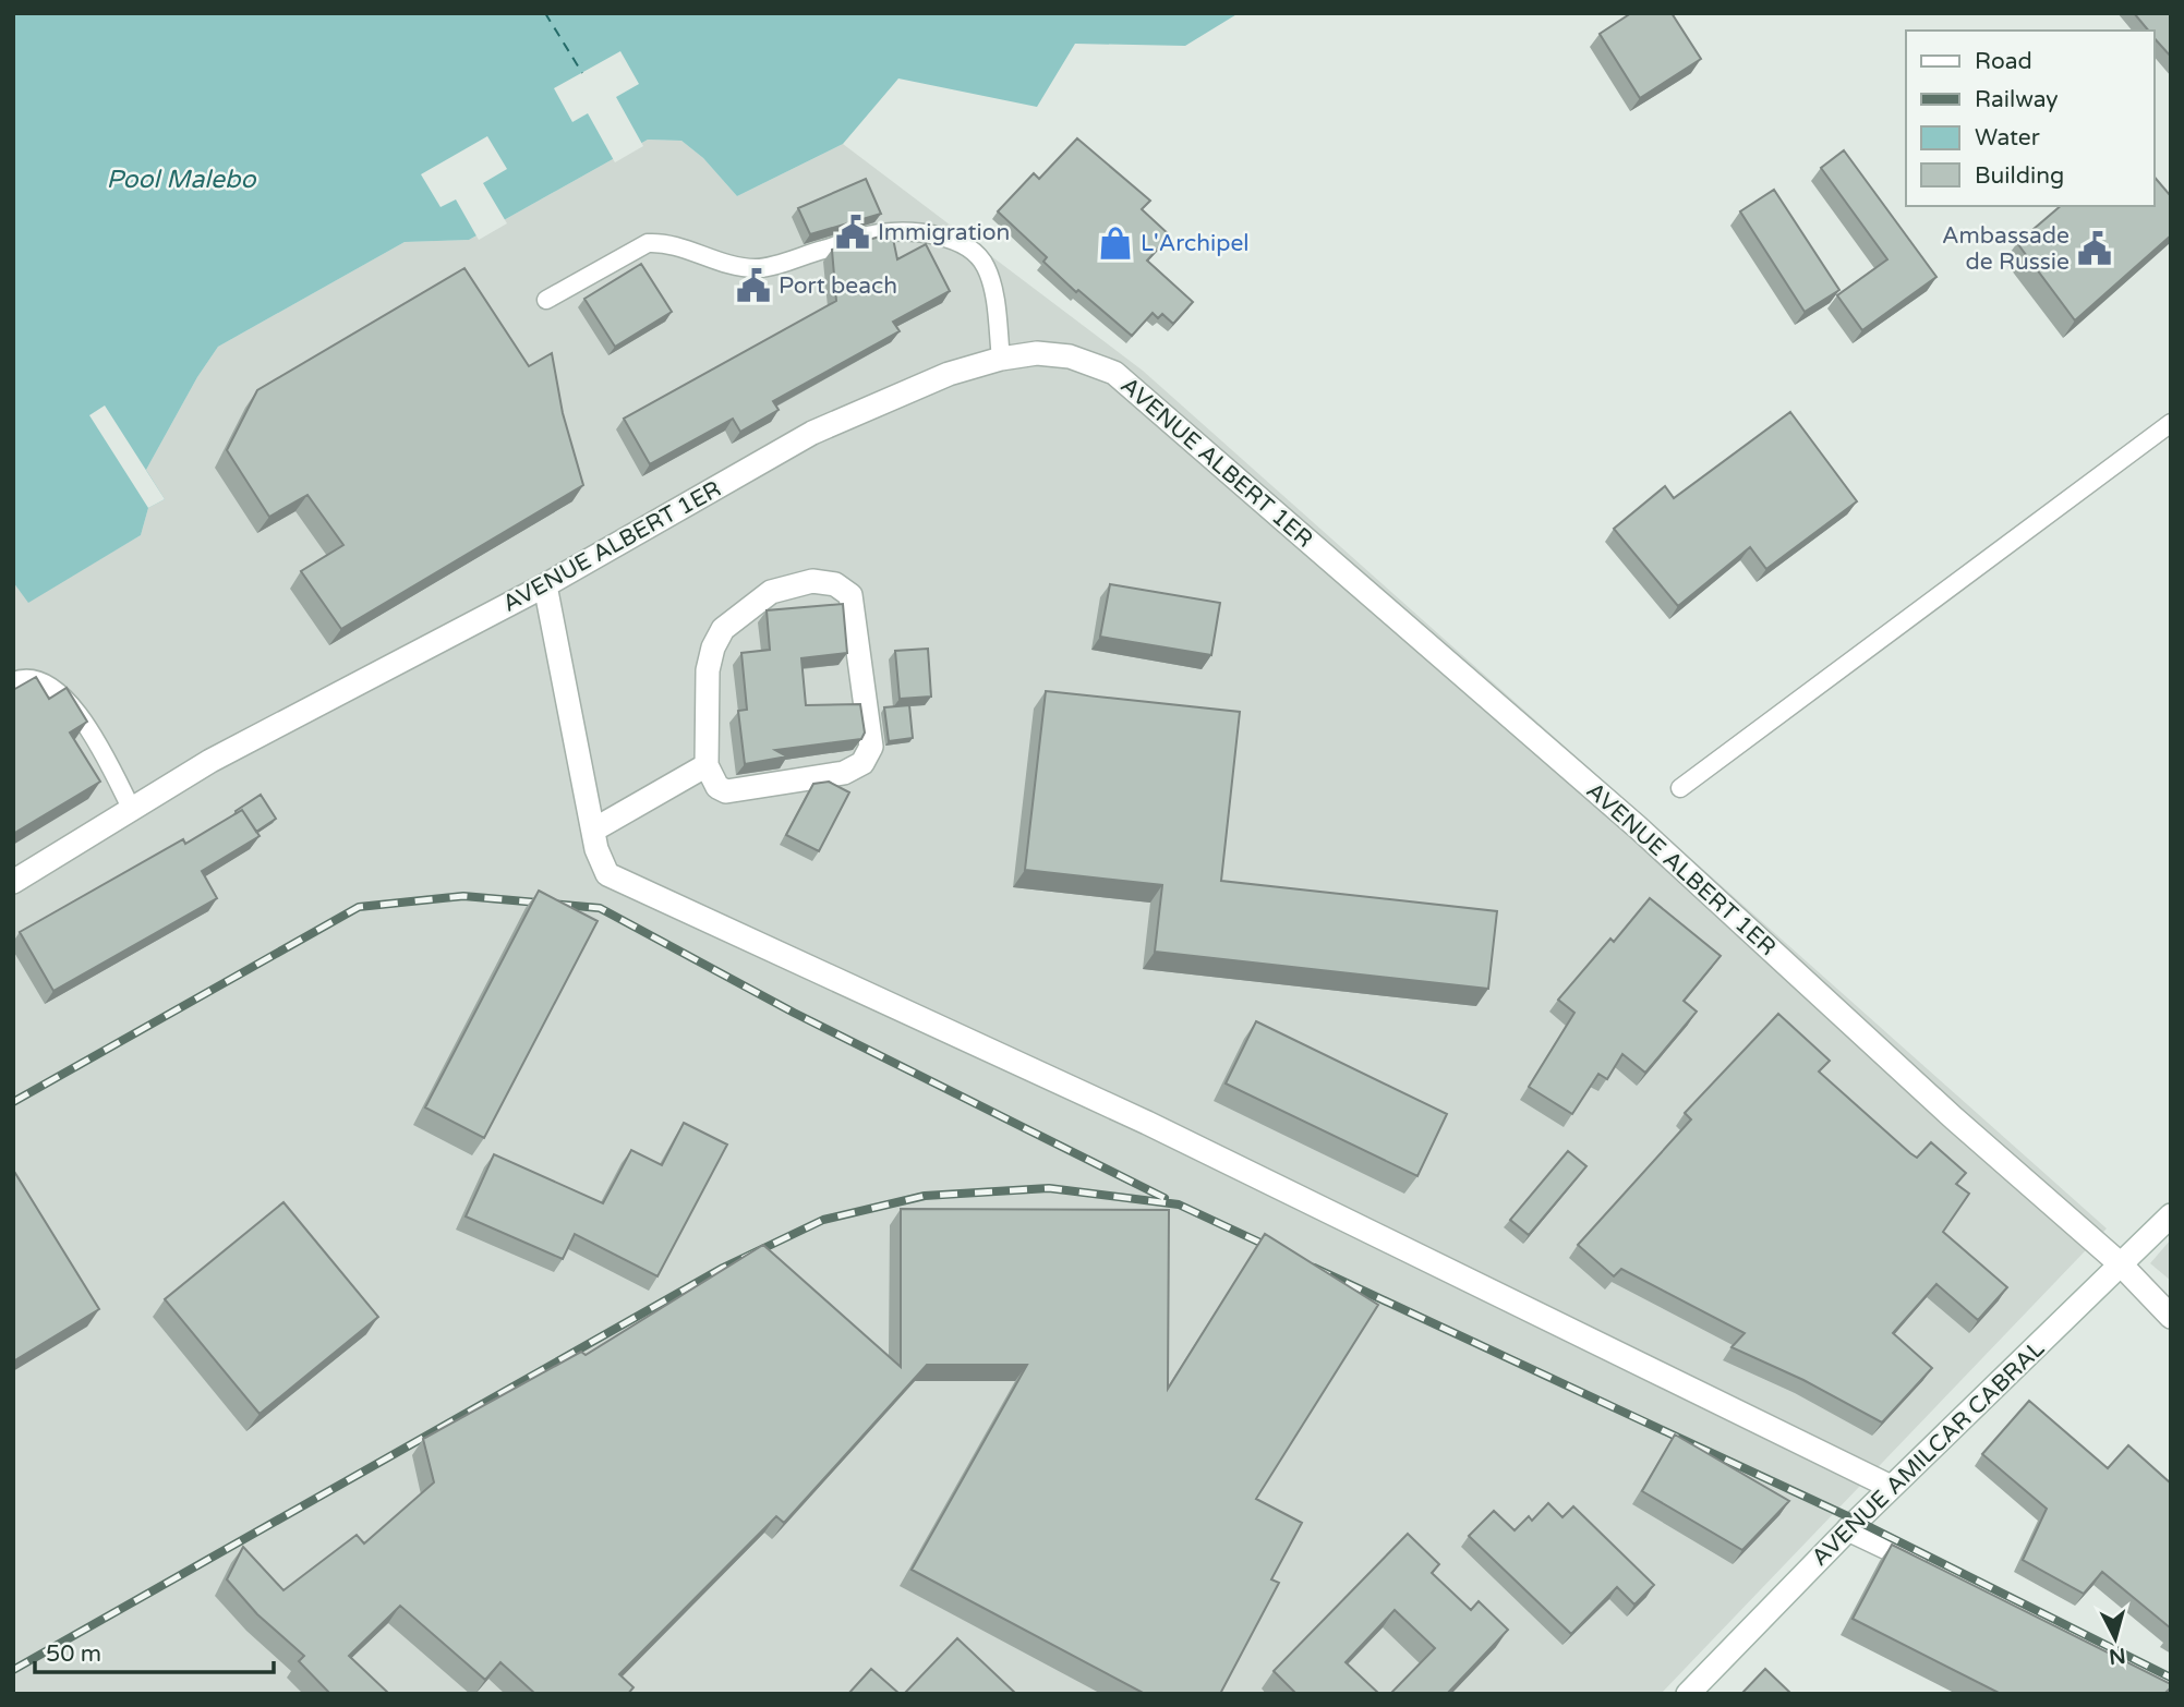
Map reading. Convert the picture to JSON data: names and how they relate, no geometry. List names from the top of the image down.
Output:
{
  "streets": {
    "street": ["AVENUE ALBERT 1ER", "AVENUE AMILCAR CABRAL"]
  },
  "crossings": [
    ["AVENUE ALBERT 1ER", "AVENUE AMILCAR CABRAL"]
  ],
  "water": ["Pool Malebo"],
  "places": {
    "public building": ["Immigration", "Ambassade de Russie", "Port beach"],
    "shop": ["L'Archipel"]
  },
  "legend": [
    "Road",
    "Railway",
    "Water",
    "Building"
  ],
  "scale_bar": "50 m",
  "north": "bottom"
}
